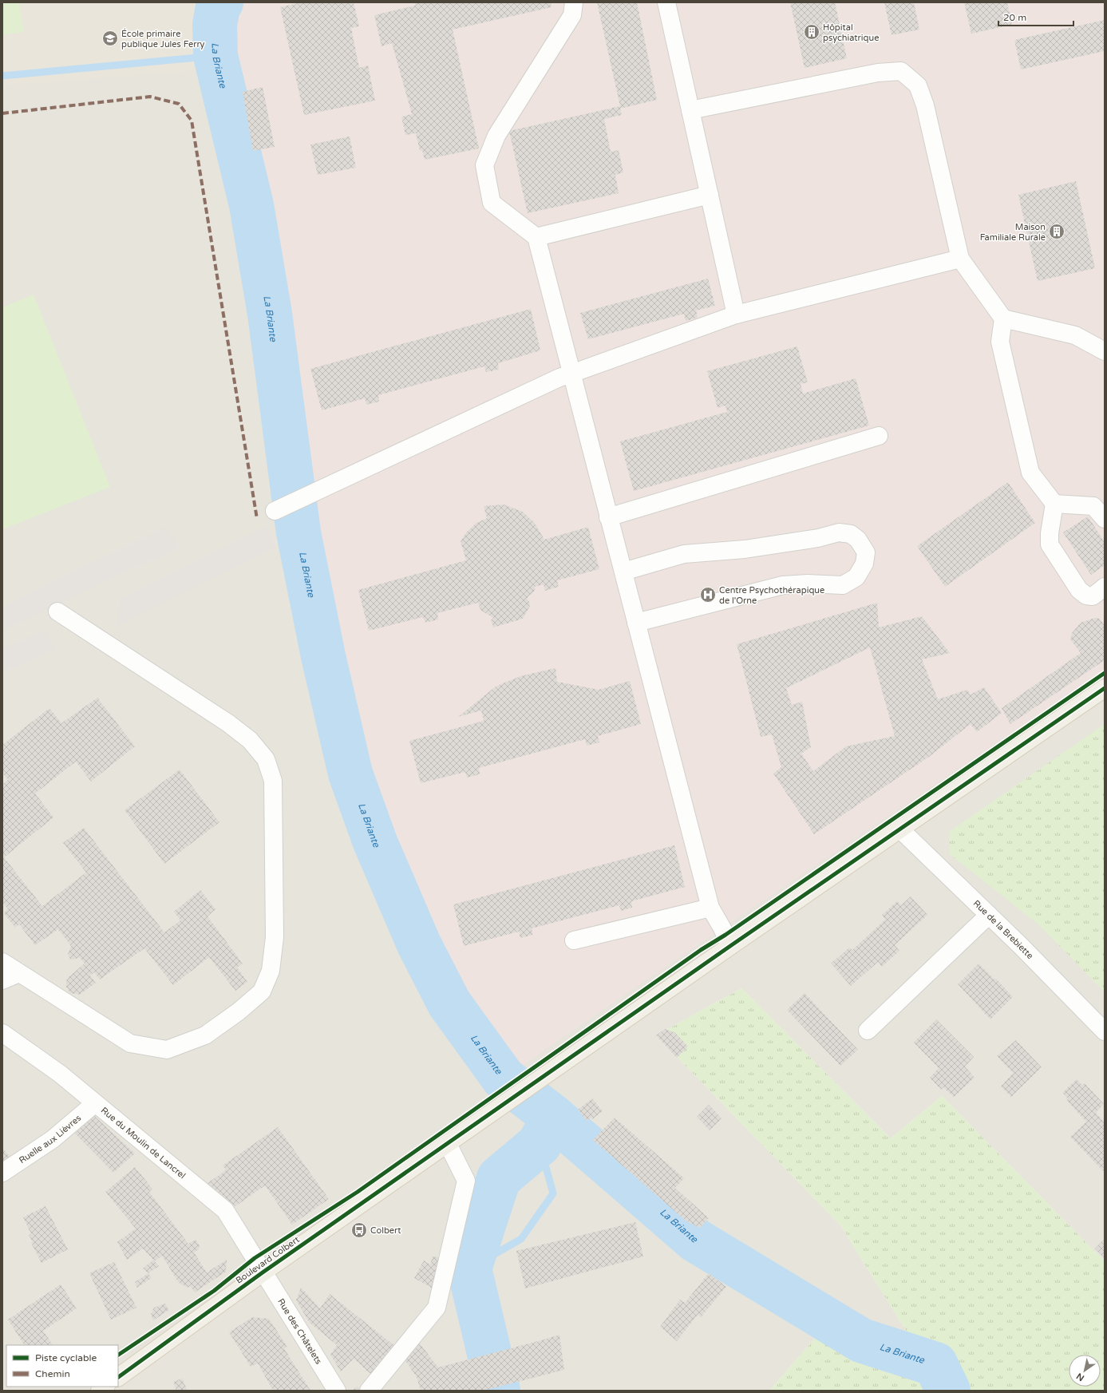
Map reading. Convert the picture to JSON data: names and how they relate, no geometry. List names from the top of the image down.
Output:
{
  "streets": {
    "main road": ["Boulevard Colbert"],
    "street": [
      "Rue de la Brebiette",
      "Ruelle aux Lièvres",
      "Rue du Moulin de Lancrel",
      "Rue des Châtelets"
    ]
  },
  "crossings": [
    ["Rue de la Brebiette", "Boulevard Colbert"],
    ["Ruelle aux Lièvres", "Rue du Moulin de Lancrel"],
    ["Rue du Moulin de Lancrel", "Boulevard Colbert"],
    ["Rue du Moulin de Lancrel", "Rue des Châtelets"],
    ["Boulevard Colbert", "Rue des Châtelets"]
  ],
  "water": ["La Briante"],
  "places": {
    "building": ["Hôpital psychiatrique", "Maison Familiale Rurale"],
    "school or university": ["École primaire publique Jules Ferry"],
    "hospital": ["Centre Psychothérapique de l'Orne"],
    "bus stop": ["Colbert"]
  },
  "legend": ["Piste cyclable", "Chemin"],
  "scale_bar": "20 m",
  "north": "bottom left"
}
